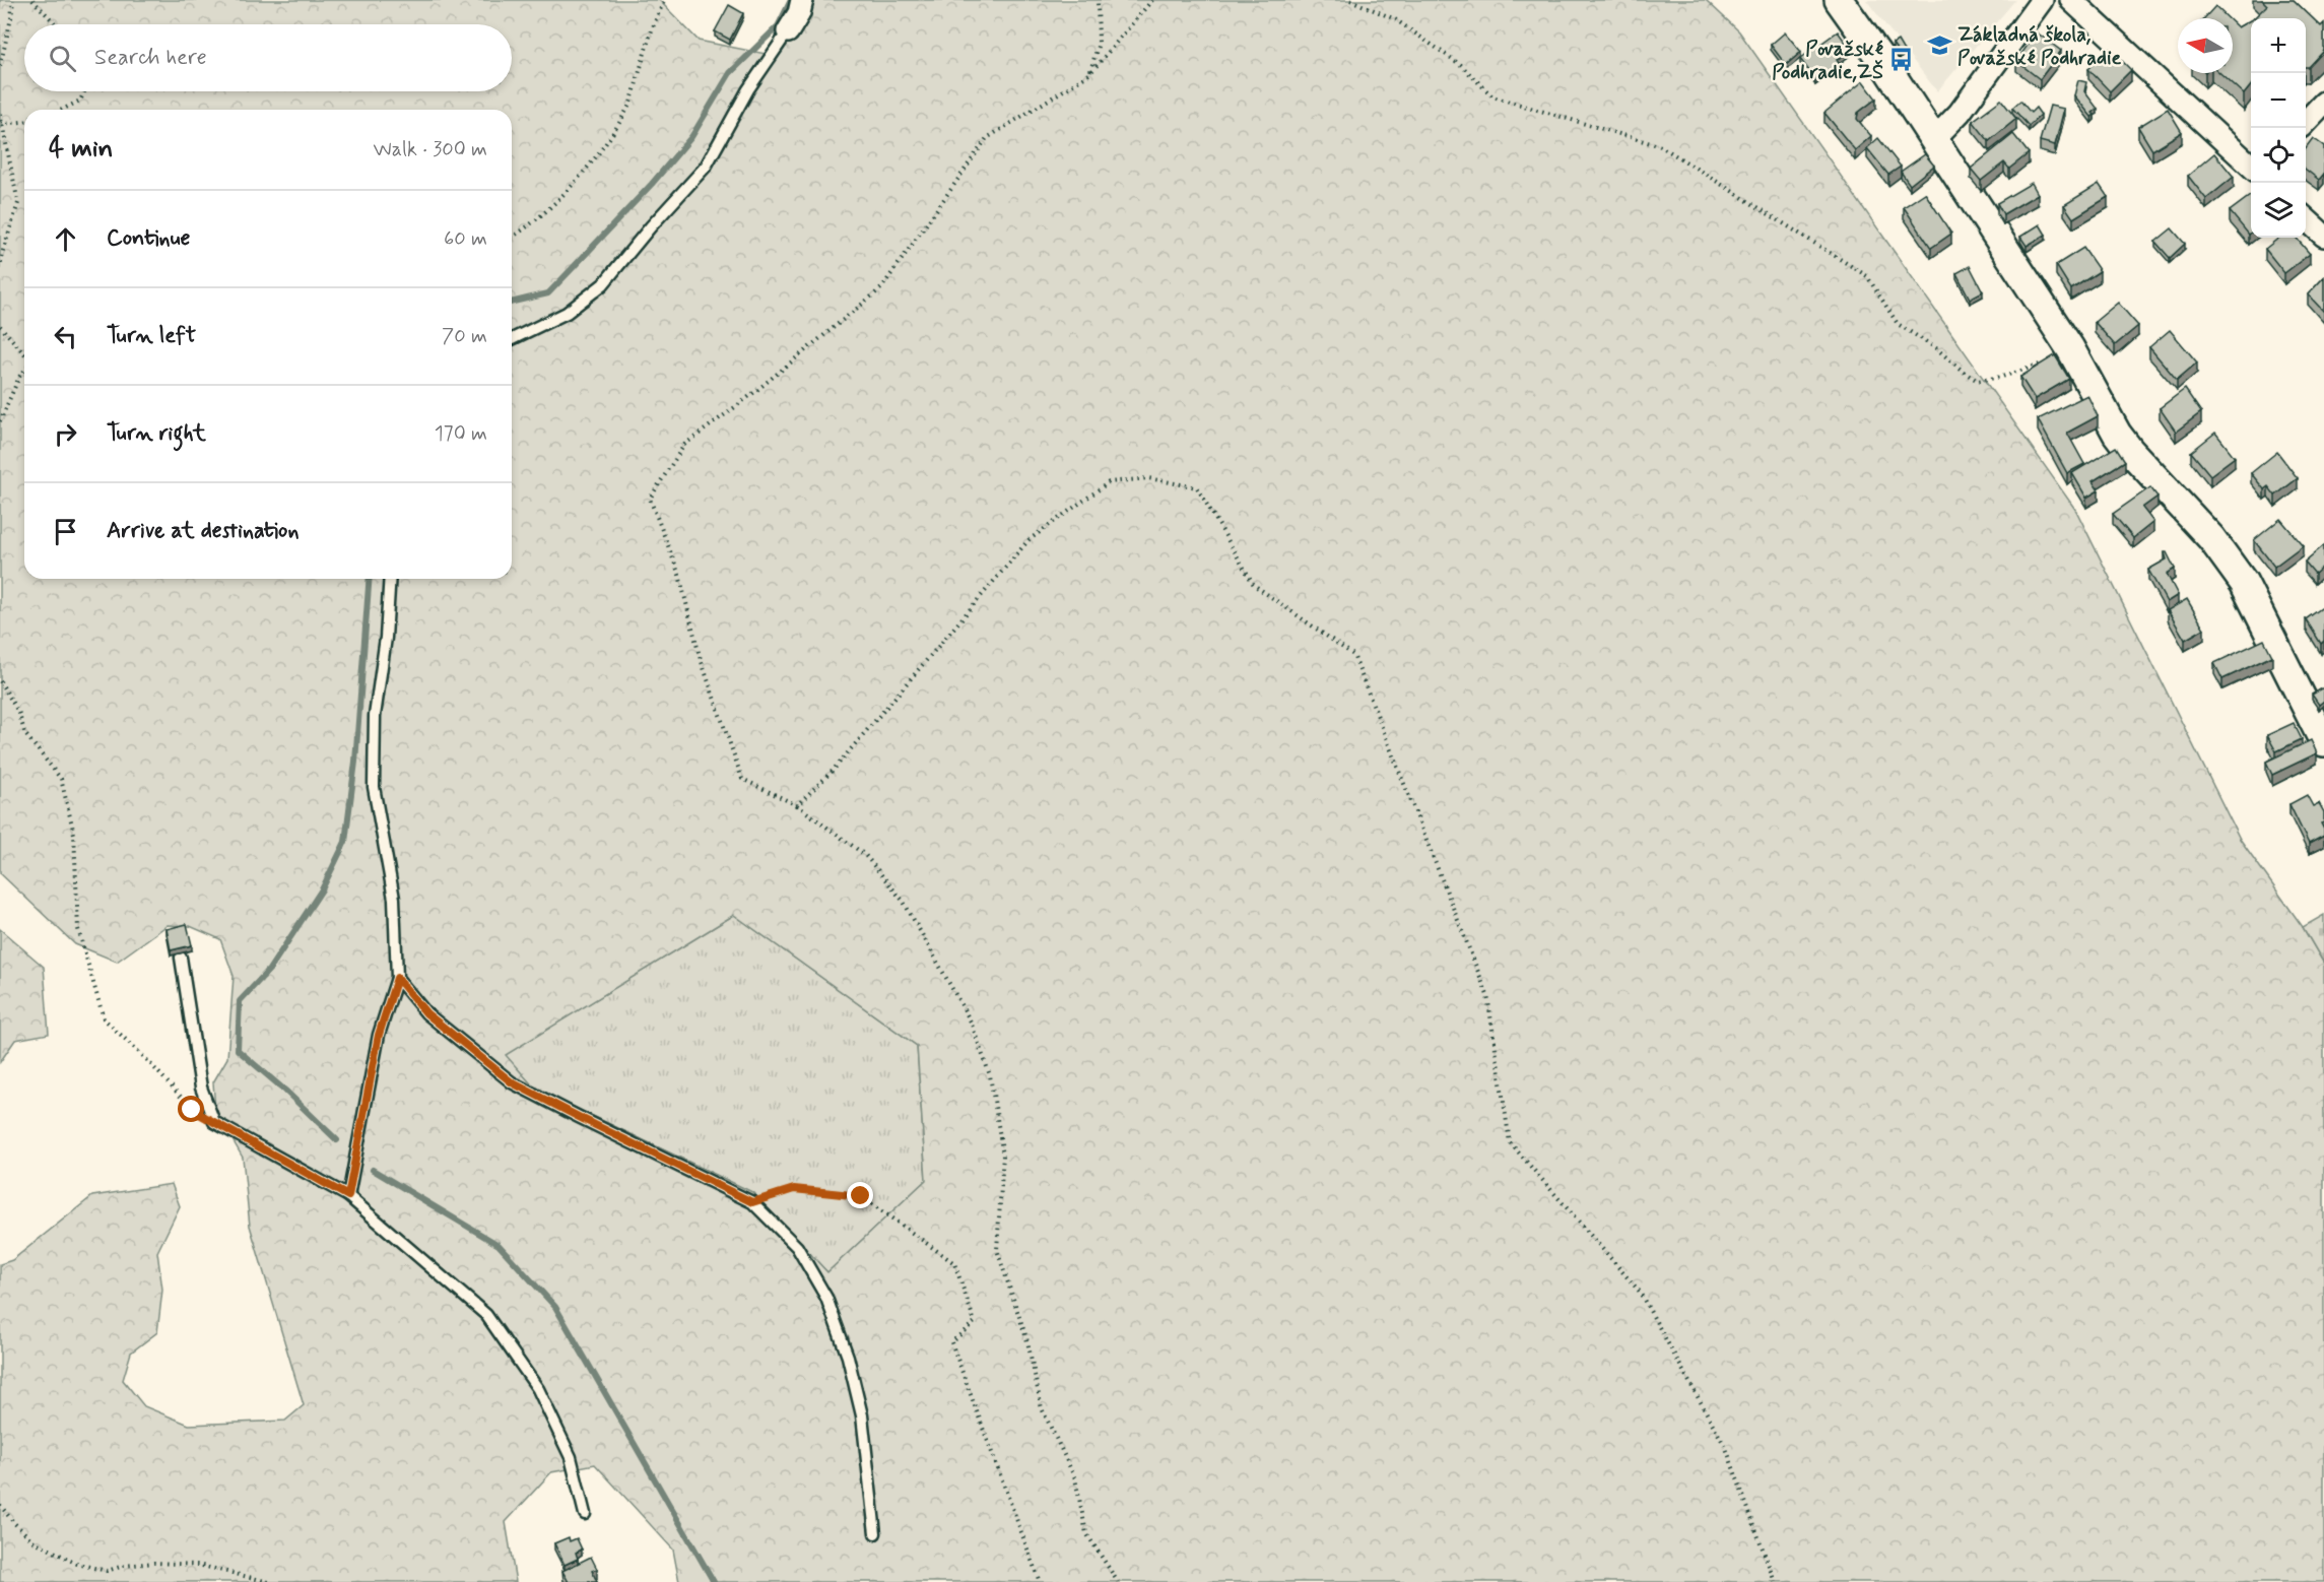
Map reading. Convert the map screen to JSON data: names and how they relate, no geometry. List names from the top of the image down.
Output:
{
  "places": {
    "school or university": ["Základná škola, Považské Podhradie"],
    "bus stop": ["Považské Podhradie,ZŠ"]
  },
  "north": "left",
  "page": {
    "map_buttons": ["+", "−"],
    "search": "Search here",
    "heading": ["4 min", "Walk · 300 m"],
    "list": [
      ["Continue", "60 m"],
      ["Turn left", "70 m"],
      ["Turn right", "170 m"],
      "Arrive at destination"
    ]
  }
}
